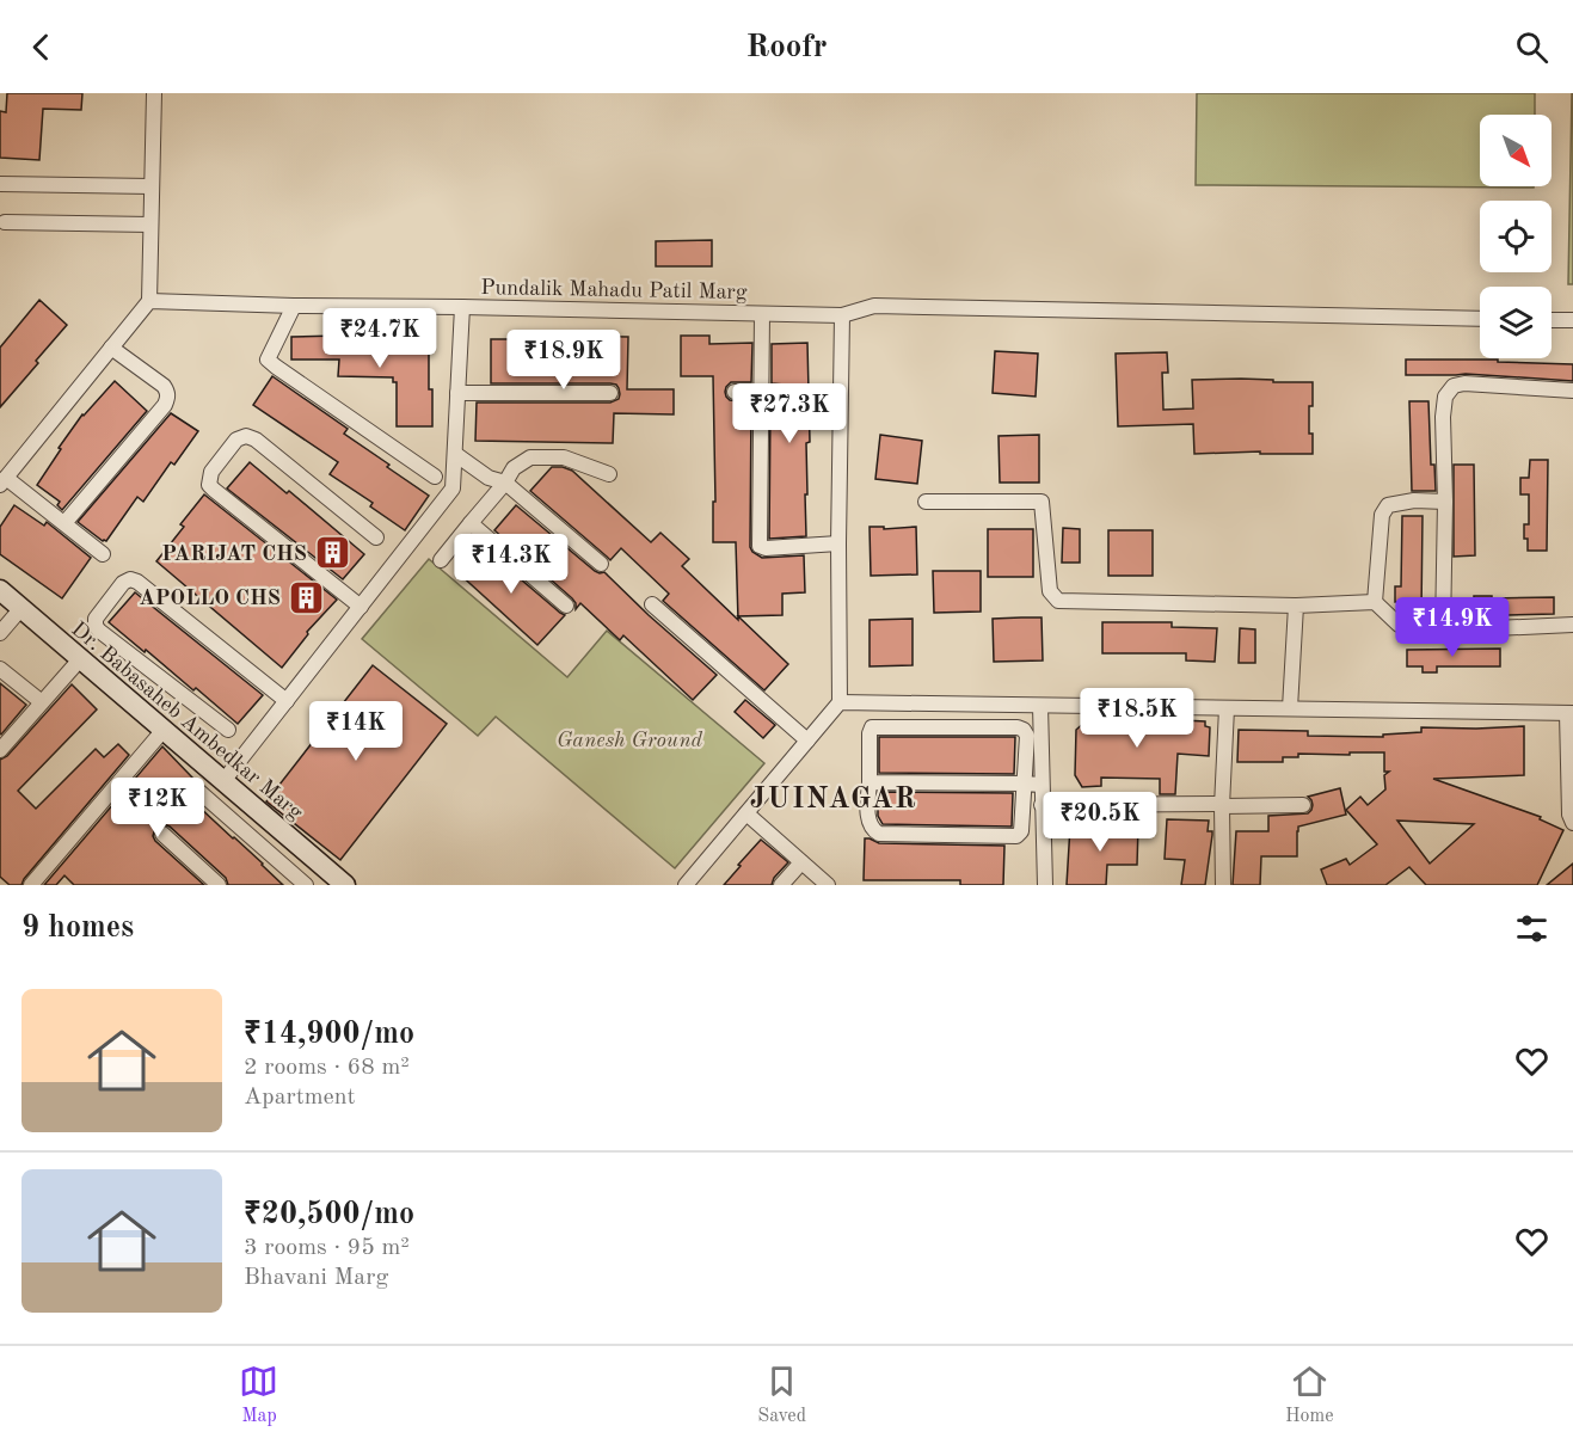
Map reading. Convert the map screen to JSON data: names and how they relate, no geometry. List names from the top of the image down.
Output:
{
  "streets": {
    "main road": ["Dr. Babasaheb Ambedkar Marg"],
    "street": ["Pundalik Mahadu Patil Marg"]
  },
  "districts": ["JUINAGAR"],
  "parks": ["Ganesh Ground"],
  "places": {
    "building": ["PARIJAT CHS", "APOLLO CHS"]
  },
  "north": "bottom right",
  "page": {
    "header": "Roofr",
    "price": [
      "₹24.7K",
      "₹18.9K",
      "₹27.3K",
      "₹14.3K",
      "₹14.9K",
      "₹18.5K",
      "₹14K",
      "₹12K",
      "₹20.5K"
    ],
    "heading": "9 homes",
    "list": [
      {
        "name": "₹14,900/mo",
        "note": "2 rooms · 68 m² · Apartment"
      },
      {
        "name": "₹20,500/mo",
        "note": "3 rooms · 95 m² · Bhavani Marg"
      }
    ],
    "tabs": ["Map", "Saved", "Home"]
  }
}
